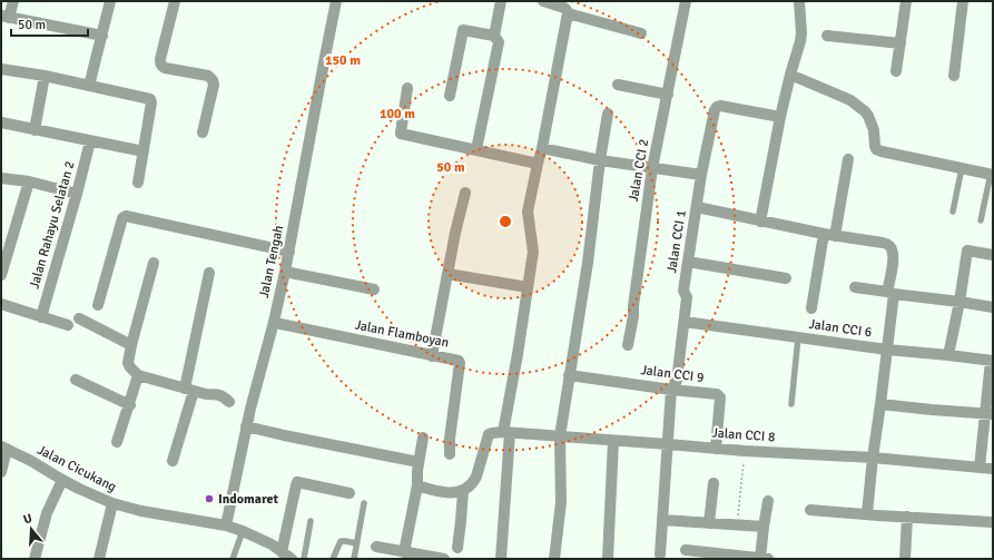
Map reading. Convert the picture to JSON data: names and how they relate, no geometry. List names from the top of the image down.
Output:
{
  "streets": {
    "street": [
      "Jalan CCI 2",
      "Jalan Rahayu Selatan 2",
      "Jalan CCI 1",
      "Jalan Tengah",
      "Jalan CCI 6",
      "Jalan Flamboyan",
      "Jalan CCI 9",
      "Jalan CCI 8",
      "Jalan Cicukang"
    ]
  },
  "crossings": [
    ["Jalan CCI 1", "Jalan CCI 6"],
    ["Jalan CCI 1", "Jalan CCI 9"],
    ["Jalan CCI 1", "Jalan CCI 8"],
    ["Jalan Tengah", "Jalan Flamboyan"],
    ["Jalan Tengah", "Jalan Cicukang"],
    ["Jalan CCI 9", "Jalan CCI 8"]
  ],
  "places": ["Indomaret"],
  "scale_bar": "50 m",
  "north": "top",
  "rings": ["150 m", "100 m", "50 m"]
}
